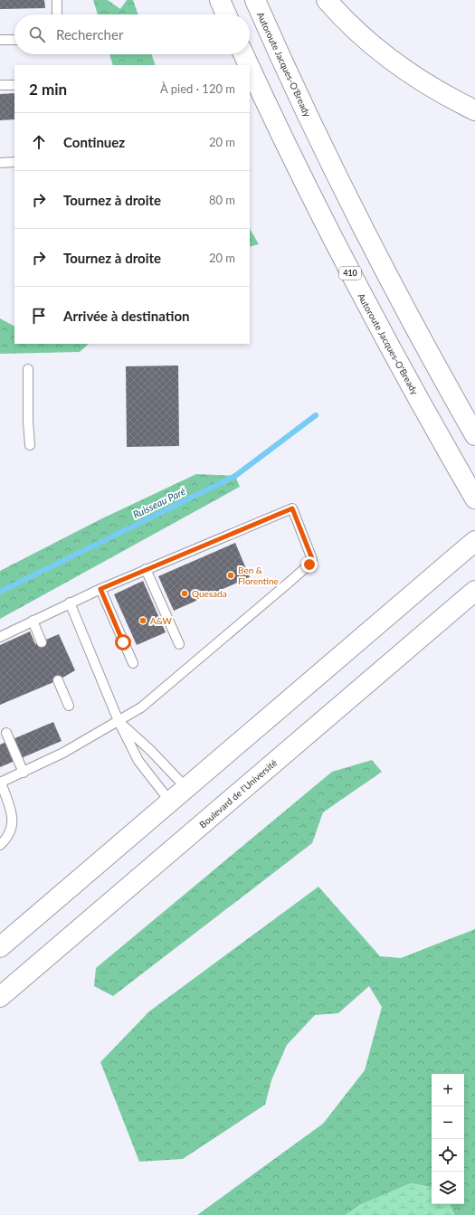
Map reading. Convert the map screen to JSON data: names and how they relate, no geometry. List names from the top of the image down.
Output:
{
  "streets": {
    "main road": ["Autoroute Jacques-O'Bready", "410", "Boulevard de l'Université"]
  },
  "water": ["Ruisseau Paré"],
  "places": ["Ben & Florentine", "Quesada", "A&W"],
  "page": {
    "search": "Rechercher",
    "heading": ["2 min", "À pied · 120 m"],
    "list": [
      ["Continuez", "20 m"],
      ["Tournez à droite", "80 m"],
      ["Tournez à droite", "20 m"],
      "Arrivée à destination"
    ],
    "map_buttons": ["+", "−"]
  }
}
